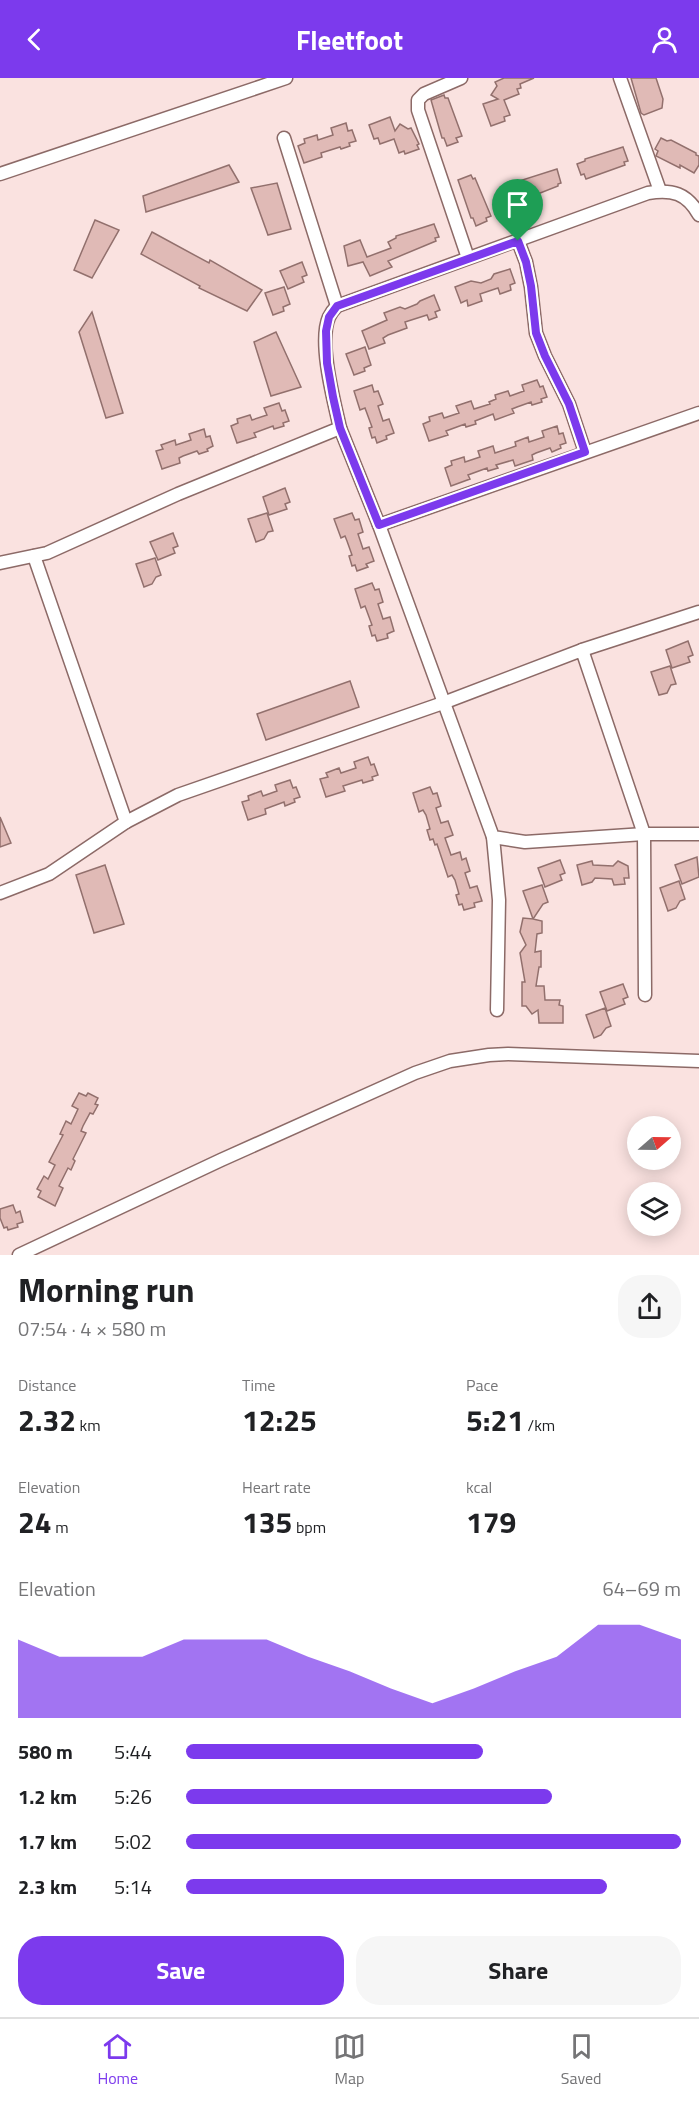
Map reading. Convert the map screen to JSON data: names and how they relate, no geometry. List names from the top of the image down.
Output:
{
  "north": "right",
  "page": {
    "header": "Fleetfoot",
    "heading": ["Morning run", "07:54 · 4 × 580 m"],
    "stats": [
      ["Distance", "2.32 km"],
      ["Time", "12:25"],
      ["Pace", "5:21 /km"],
      ["Elevation", "24 m"],
      ["Heart rate", "135 bpm"],
      ["kcal", "179"]
    ],
    "chart": ["Elevation", "64–69 m"],
    "list": [
      {
        "name": "580 m",
        "note": "5:44"
      },
      {
        "name": "1.2 km",
        "note": "5:26"
      },
      {
        "name": "1.7 km",
        "note": "5:02"
      },
      {
        "name": "2.3 km",
        "note": "5:14"
      }
    ],
    "buttons": ["Save", "Share"],
    "tabs": ["Home", "Map", "Saved"]
  }
}
